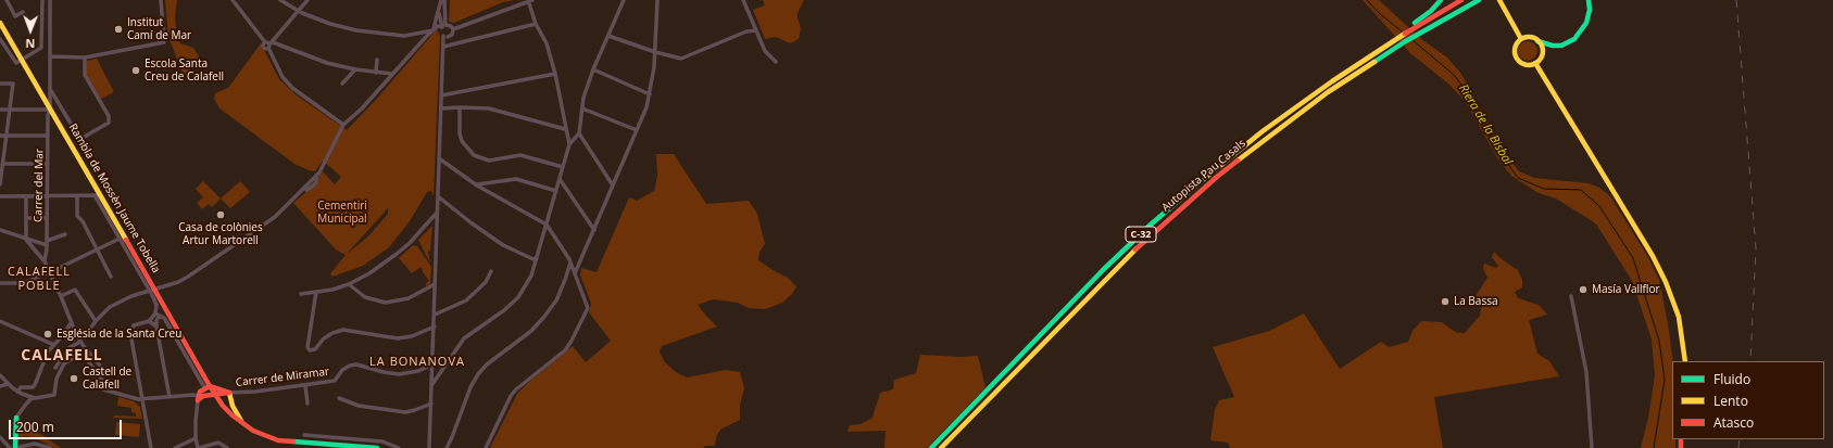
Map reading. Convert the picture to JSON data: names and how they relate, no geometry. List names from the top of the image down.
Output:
{
  "streets": {
    "main road": ["Autopista Pau Casals", "Rambla de Mossèn Jaume Tobella", "C-32"],
    "street": ["Carrer del Mar", "Carrer de Miramar"]
  },
  "crossings": [
    ["Carrer del Mar", "Rambla de Mossèn Jaume Tobella"]
  ],
  "districts": ["CALAFELL POBLE", "CALAFELL", "LA BONANOVA"],
  "water": ["Riera de la Bisbal"],
  "parks": ["Cementiri Municipal"],
  "places": [
    "Institut Camí de Mar",
    "Escola Santa Creu de Calafell",
    "Casa de colònies Artur Martorell",
    "Masía Vallflor",
    "La Bassa",
    "Església de la Santa Creu",
    "Castell de Calafell"
  ],
  "legend": ["Fluido", "Lento", "Atasco"],
  "scale_bar": "200 m",
  "north": "bottom"
}
